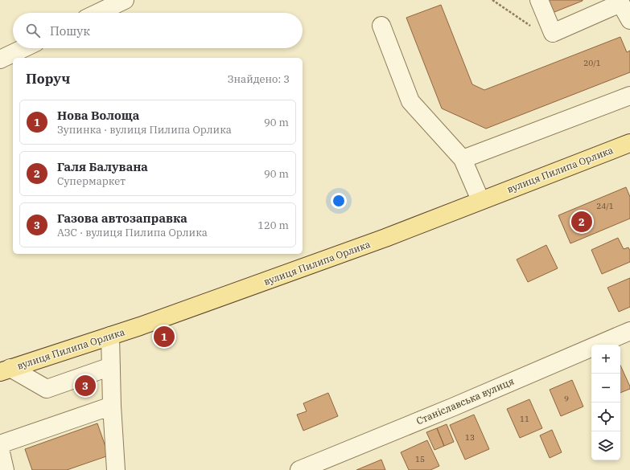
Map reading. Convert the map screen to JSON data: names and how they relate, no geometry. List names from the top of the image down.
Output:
{
  "streets": {
    "main road": ["вулиця Пилипа Орлика"],
    "street": ["Станіславська вулиця"]
  },
  "house_numbers": [
    "20/1",
    "24/1",
    "9",
    "11",
    "13",
    "15"
  ],
  "page": {
    "search": "Пошук",
    "heading": ["Поруч", "Знайдено: 3"],
    "list": [
      {
        "mark": "1",
        "name": "Нова Волоща",
        "note": "Зупинка · вулиця Пилипа Орлика",
        "value": "90 m"
      },
      {
        "mark": "2",
        "name": "Галя Балувана",
        "note": "Супермаркет",
        "value": "90 m"
      },
      {
        "mark": "3",
        "name": "Газова автозаправка",
        "note": "АЗС · вулиця Пилипа Орлика",
        "value": "120 m"
      }
    ],
    "pins": ["2", "1", "3"],
    "map_buttons": ["+", "−"]
  }
}
